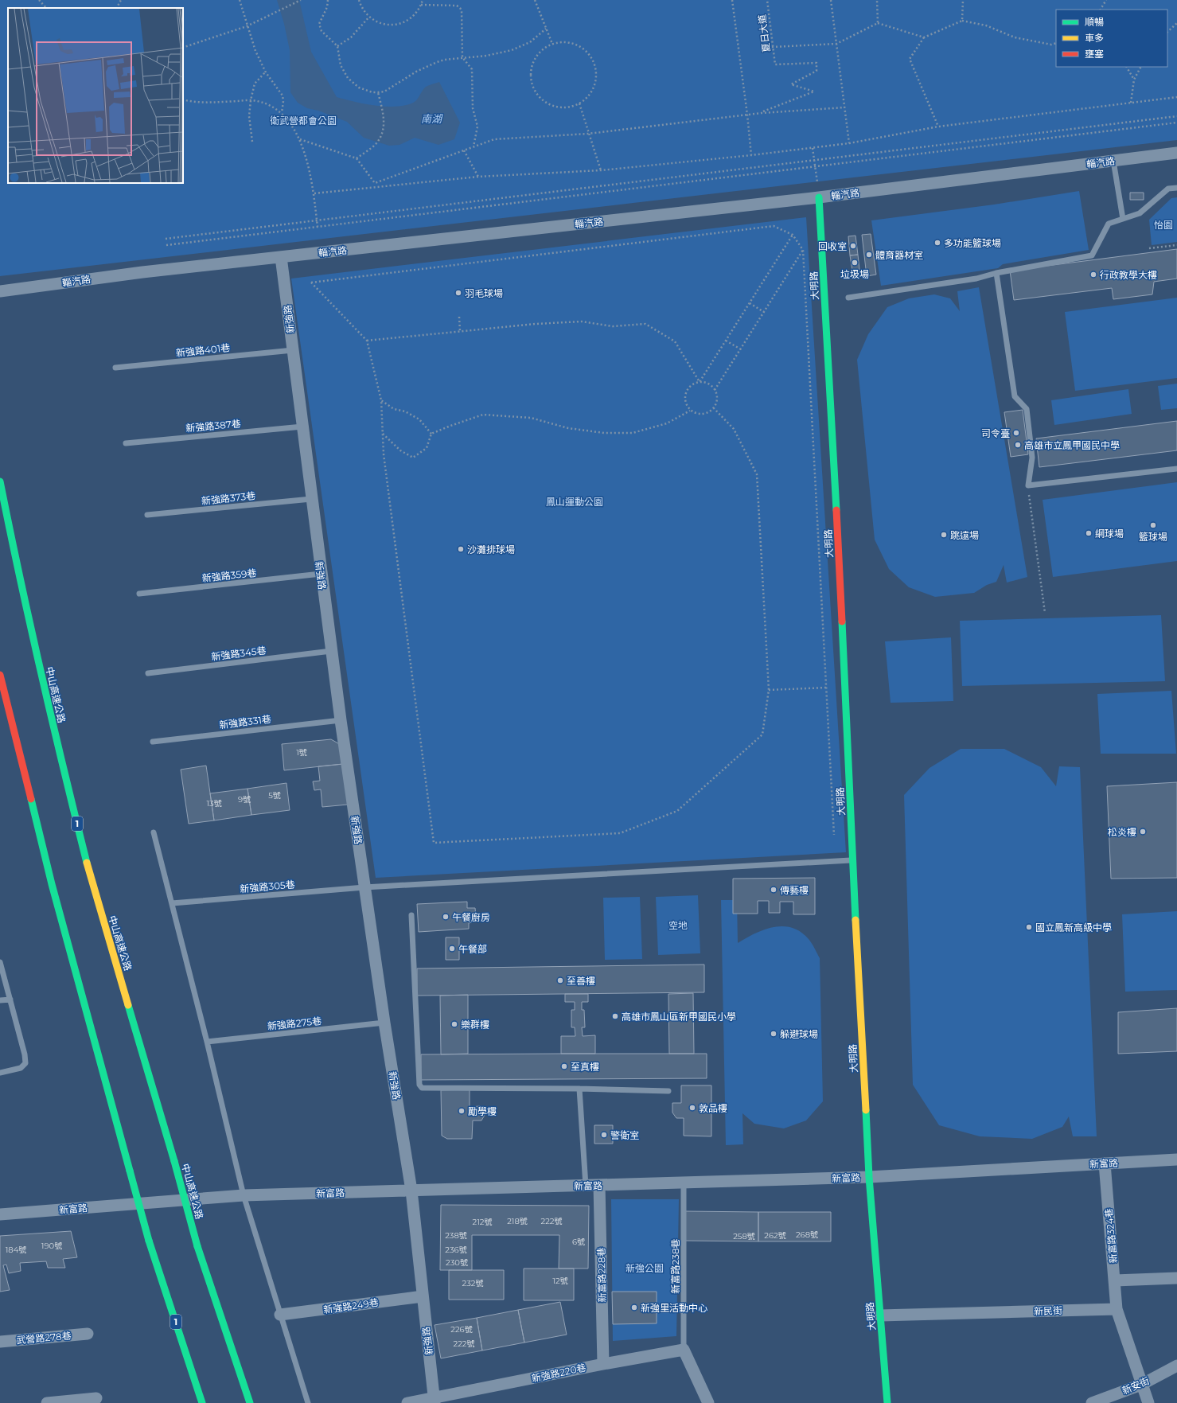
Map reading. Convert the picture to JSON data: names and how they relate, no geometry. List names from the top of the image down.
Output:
{
  "streets": {
    "main road": ["大明路", "中山高速公路", "1"],
    "street": [
      "輜汽路",
      "新強路",
      "新富路",
      "新富路324巷",
      "新富路228巷",
      "新強路249巷",
      "新民街",
      "武營路278巷",
      "新強路220巷",
      "新安街"
    ],
    "lane": [
      "新強路401巷",
      "新強路387巷",
      "新強路373巷",
      "新強路359巷",
      "新強路345巷",
      "新強路331巷",
      "新強路305巷",
      "新強路275巷",
      "新富路238巷"
    ],
    "path": ["夏日大道"]
  },
  "crossings": [
    ["輜汽路", "大明路"],
    ["輜汽路", "新強路"],
    ["大明路", "新強路305巷"],
    ["大明路", "新富路"],
    ["大明路", "新民街"],
    ["新強路", "新強路401巷"],
    ["新強路", "新強路387巷"],
    ["新強路", "新強路373巷"],
    ["新強路", "新強路359巷"],
    ["新強路", "新強路345巷"],
    ["新強路", "新強路331巷"],
    ["新強路", "新強路305巷"],
    ["新強路", "新強路275巷"],
    ["新強路", "新富路"],
    ["新強路", "新強路249巷"],
    ["新強路", "新強路220巷"],
    ["新富路", "新富路324巷"],
    ["新富路", "新富路238巷"],
    ["新富路", "新富路228巷"],
    ["新富路324巷", "新民街"],
    ["新富路238巷", "新強路220巷"],
    ["新富路228巷", "新強路220巷"]
  ],
  "water": ["南湖"],
  "parks": [
    "衛武營都會公園",
    "怡園",
    "鳳山運動公園",
    "空地",
    "新強公園"
  ],
  "places": [
    "多功能籃球場",
    "回收室",
    "體育器材室",
    "垃圾場",
    "行政教學大樓",
    "羽毛球場",
    "司令臺",
    "高雄市立鳳甲國民中學",
    "籃球場",
    "網球場",
    "跳遠場",
    "沙灘排球場",
    "松炎樓",
    "傳藝樓",
    "午餐廚房",
    "國立鳳新高級中學",
    "午餐部",
    "至善樓",
    "高雄市鳳山區新甲國民小學",
    "樂群樓",
    "躲避球場",
    "至真樓",
    "敦品樓",
    "勵學樓",
    "警衛室",
    "新強里活動中心"
  ],
  "house_numbers": [
    "1號",
    "5號",
    "9號",
    "13號",
    "218號",
    "222號",
    "212號",
    "268號",
    "238號",
    "262號",
    "258號",
    "6號",
    "190號",
    "184號",
    "236號",
    "230號",
    "12號",
    "232號",
    "226號",
    "222號"
  ],
  "legend": ["順暢", "車多", "壅塞"]
}
